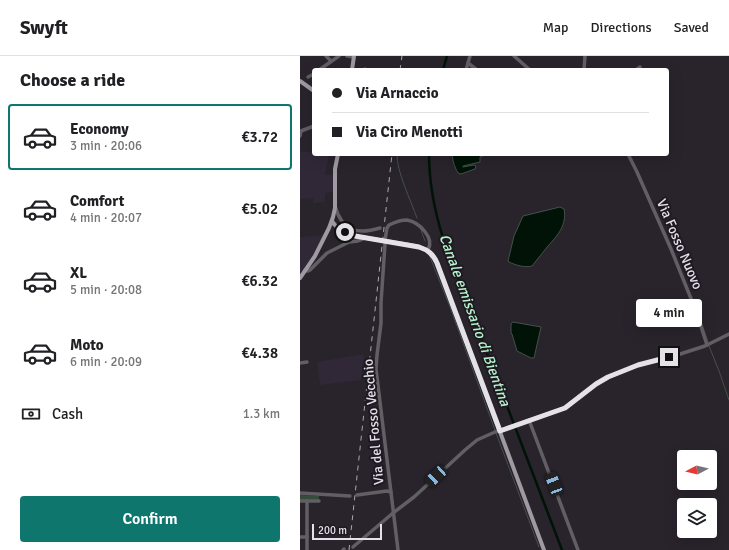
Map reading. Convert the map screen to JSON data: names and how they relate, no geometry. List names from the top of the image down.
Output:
{
  "streets": {
    "street": ["Via Fosso Nuovo", "Via del Fosso Vecchio"]
  },
  "water": ["Canale emissario di Bientina"],
  "scale_bar": "200 m",
  "north": "left",
  "page": {
    "header": "Swyft",
    "nav": ["Map", "Directions", "Saved"],
    "heading": "Choose a ride",
    "banner": ["Via Arnaccio", "Via Ciro Menotti"],
    "list": [
      {
        "name": "Economy",
        "note": "3 min · 20:06",
        "value": "€3.72"
      },
      {
        "name": "Comfort",
        "note": "4 min · 20:07",
        "value": "€5.02"
      },
      {
        "name": "XL",
        "note": "5 min · 20:08",
        "value": "€6.32"
      },
      {
        "name": "Moto",
        "note": "6 min · 20:09",
        "value": "€4.38"
      }
    ],
    "bubble": "4 min",
    "pay": ["Cash", "1.3 km"],
    "buttons": "Confirm",
    "scale": "200 m"
  }
}
